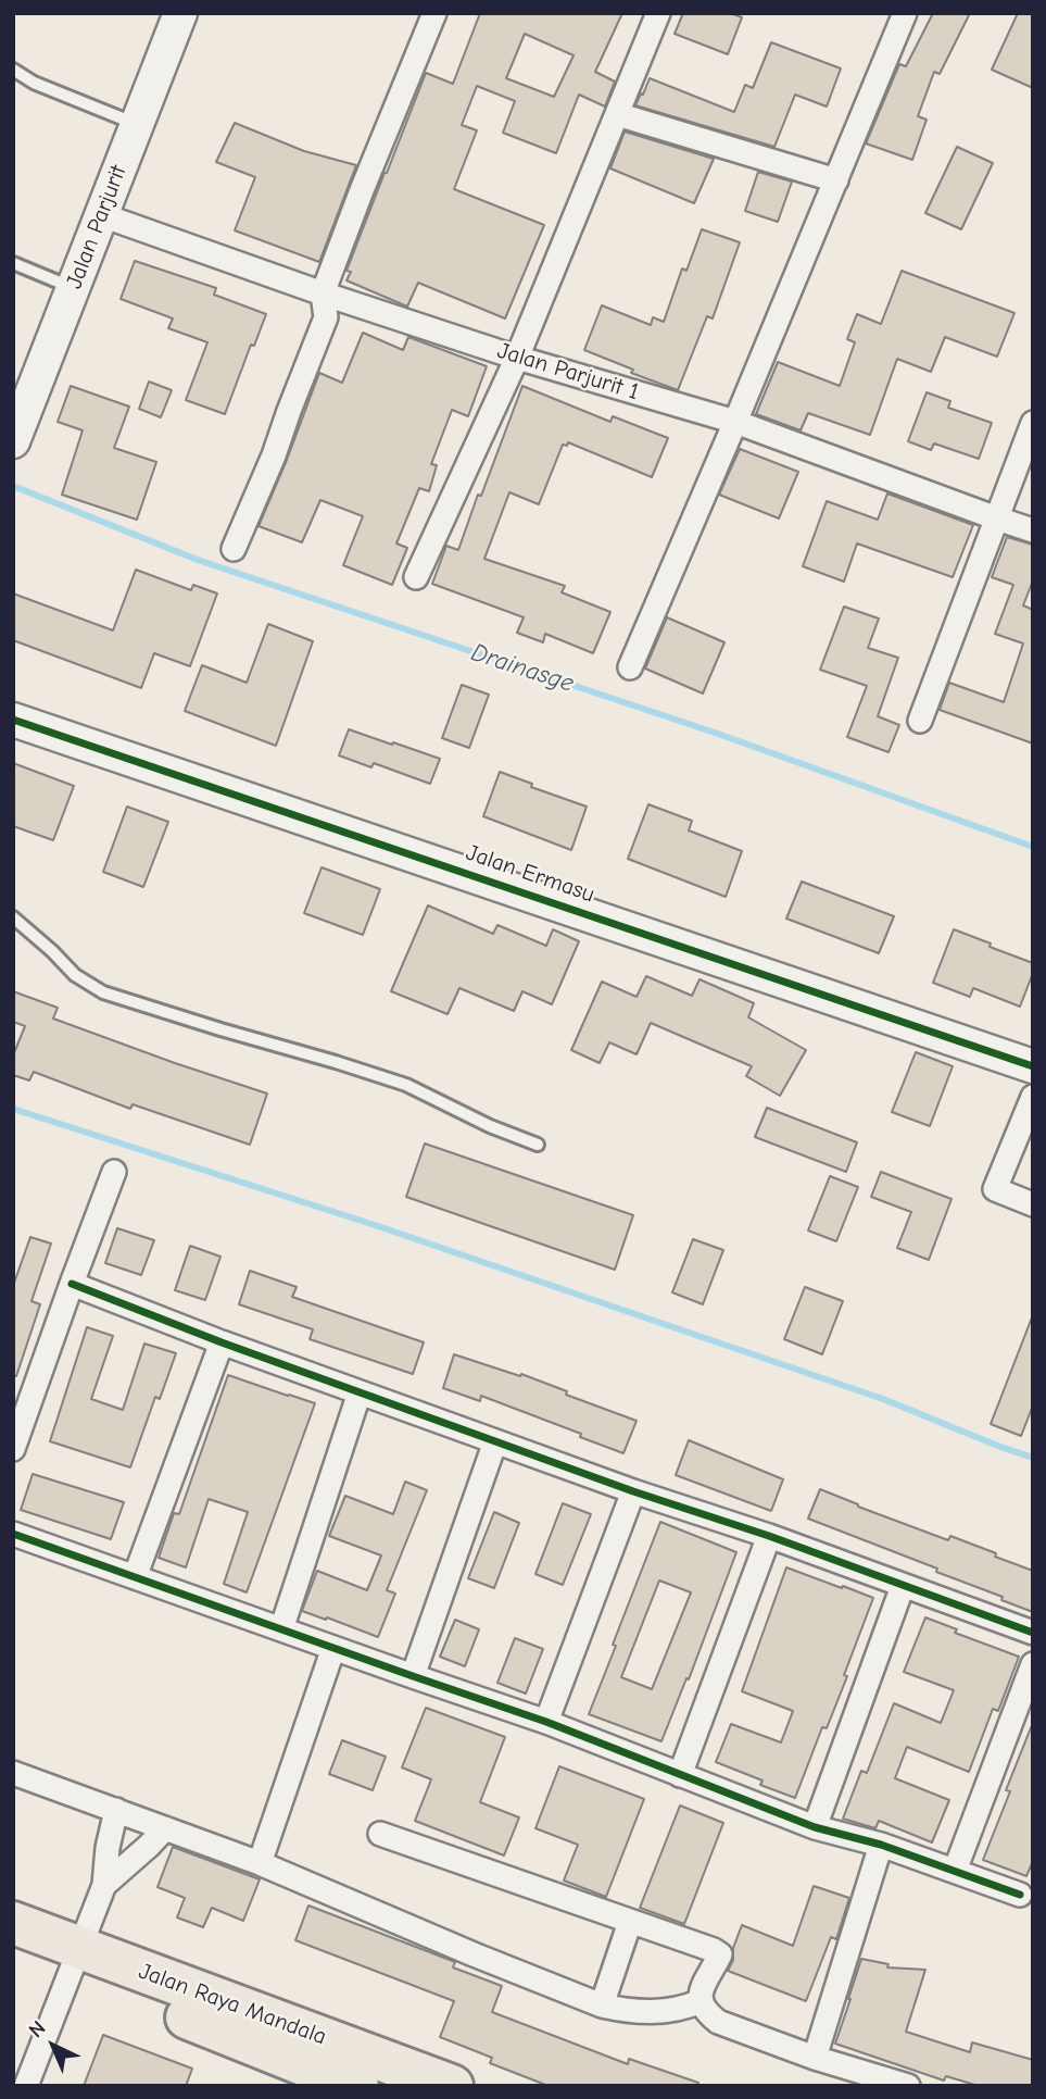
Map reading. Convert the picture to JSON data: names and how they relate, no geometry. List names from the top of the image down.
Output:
{
  "streets": {
    "highway": ["Jalan Raya Mandala"],
    "street": ["Jalan Parjurit", "Jalan Parjurit 1", "Jalan Ermasu"]
  },
  "crossings": [
    ["Jalan Parjurit", "Jalan Parjurit 1"]
  ],
  "water": ["Drainasge"],
  "north": "top left"
}
